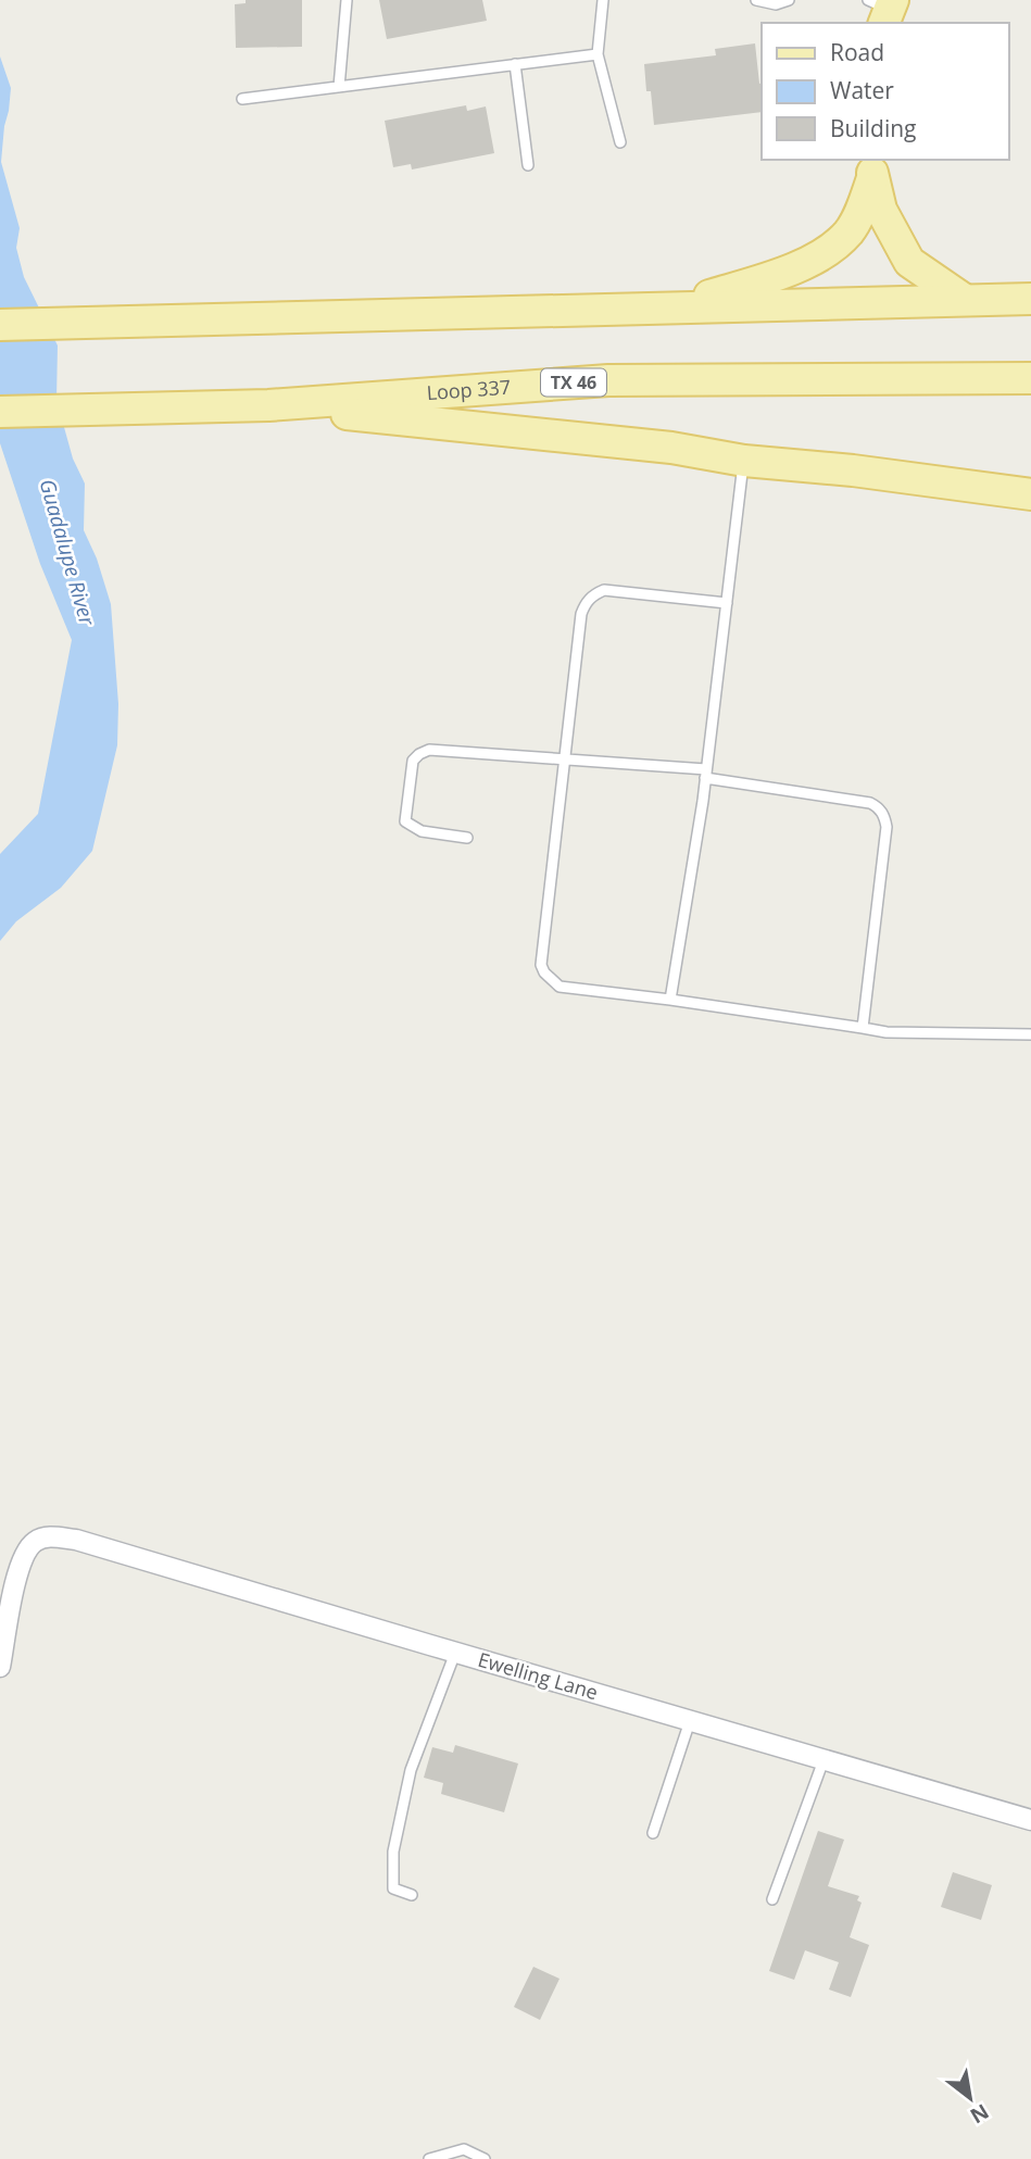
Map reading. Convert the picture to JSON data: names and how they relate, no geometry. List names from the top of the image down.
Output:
{
  "streets": {
    "main road": ["TX 46", "Loop 337"],
    "street": ["Ewelling Lane"]
  },
  "water": ["Guadalupe River"],
  "legend": ["Road", "Water", "Building"],
  "north": "bottom right"
}
